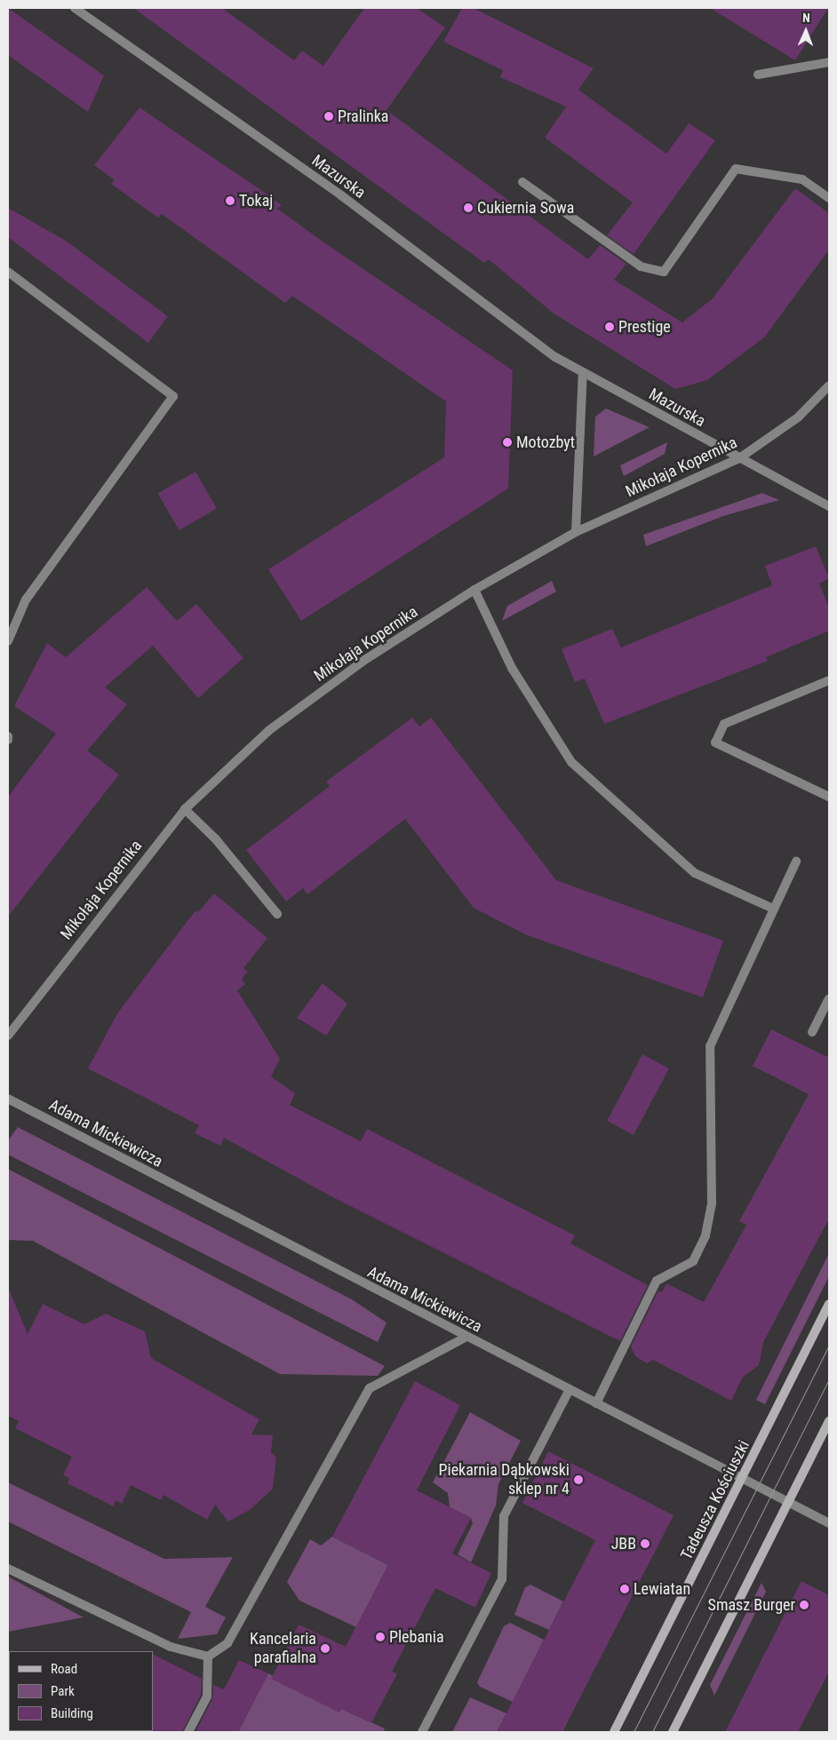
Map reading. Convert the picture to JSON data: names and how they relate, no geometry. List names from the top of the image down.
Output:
{
  "streets": {
    "street": [
      "Mazurska",
      "Mikołaja Kopernika",
      "Adama Mickiewicza",
      "Tadeusza Kościuszki"
    ]
  },
  "crossings": [
    ["Mazurska", "Mikołaja Kopernika"],
    ["Adama Mickiewicza", "Tadeusza Kościuszki"]
  ],
  "places": [
    "Pralinka",
    "Tokaj",
    "Cukiernia Sowa",
    "Prestige",
    "Motozbyt",
    "Piekarnia Dąbkowski sklep nr 4",
    "JBB",
    "Lewiatan",
    "Smasz Burger",
    "Plebania",
    "Kancelaria parafialna"
  ],
  "legend": ["Road", "Park", "Building"],
  "north": "top"
}
